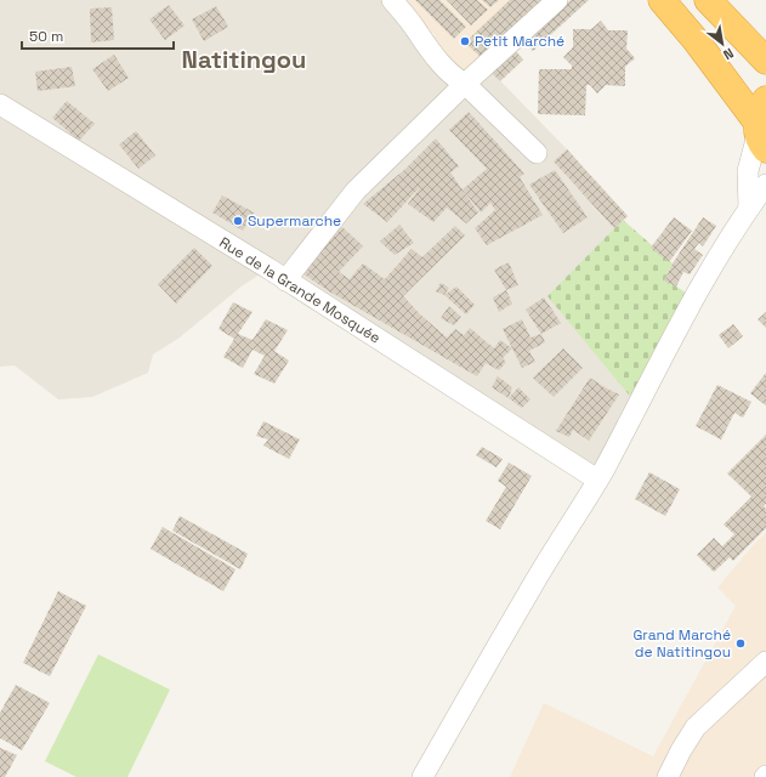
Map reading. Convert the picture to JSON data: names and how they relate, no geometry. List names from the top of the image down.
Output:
{
  "streets": {
    "street": ["Rue de la Grande Mosquée"]
  },
  "districts": ["Natitingou"],
  "places": ["Petit Marché", "Supermarche", "Grand Marché de Natitingou"],
  "scale_bar": "50 m",
  "north": "bottom right"
}
